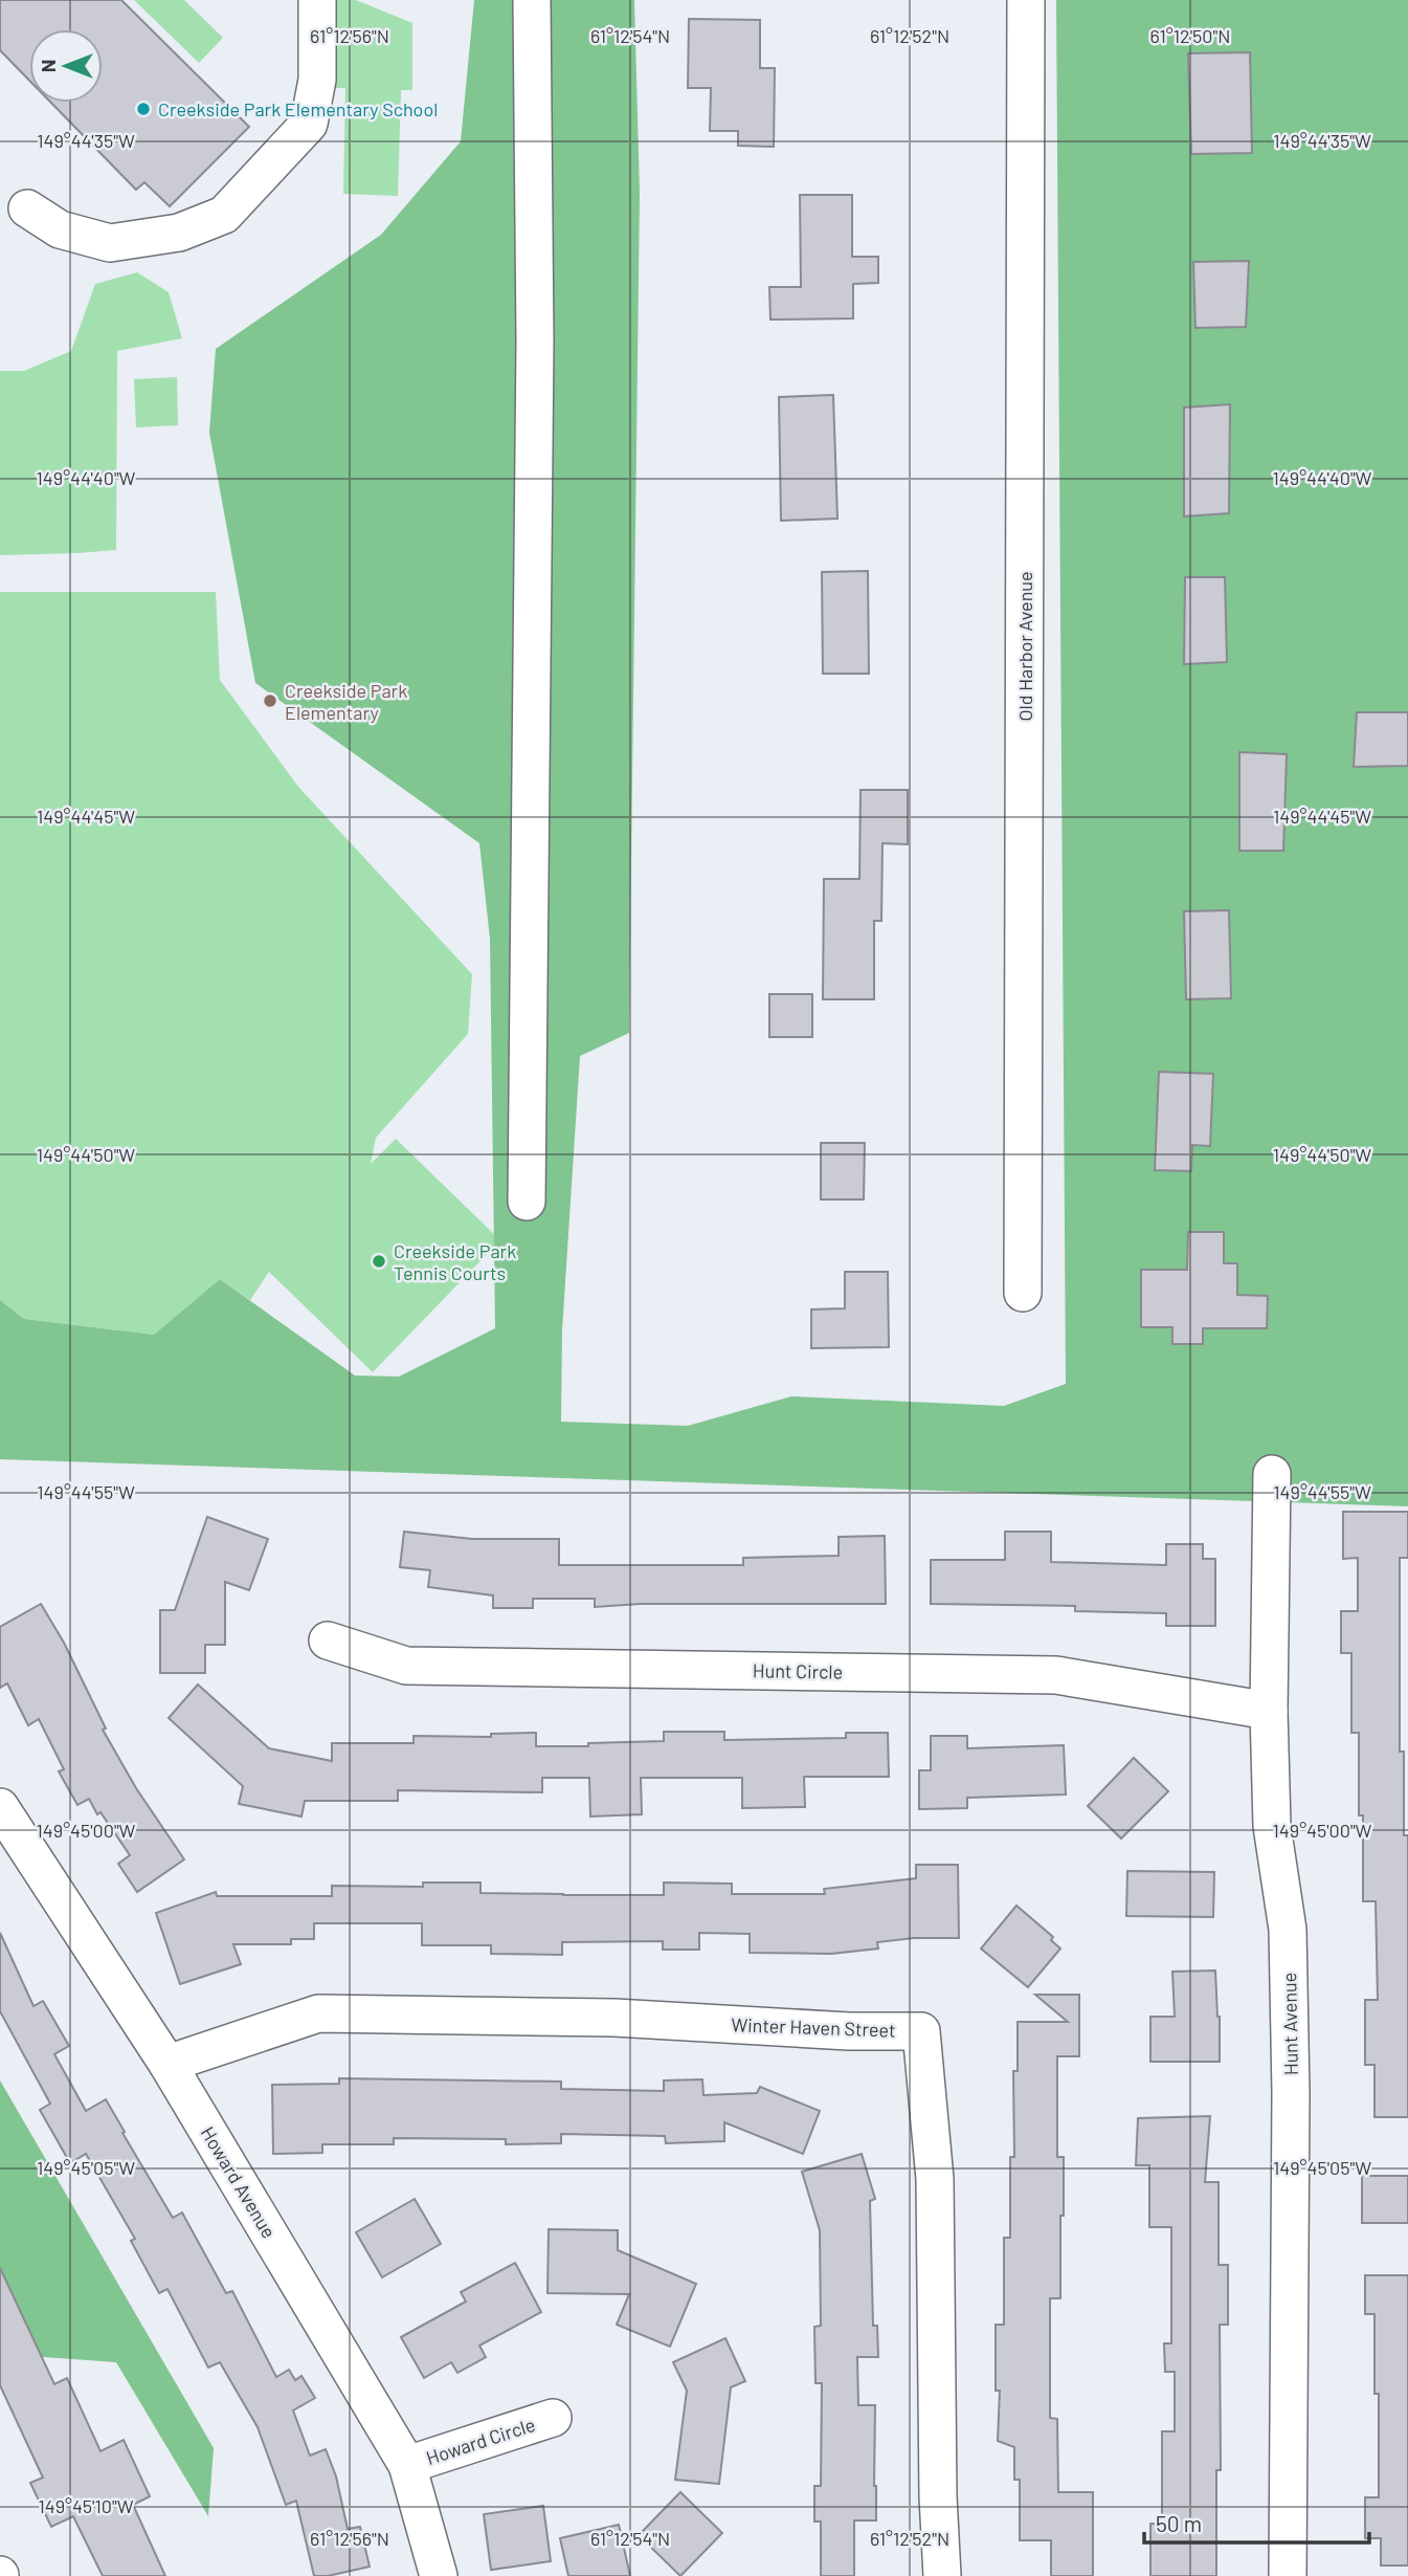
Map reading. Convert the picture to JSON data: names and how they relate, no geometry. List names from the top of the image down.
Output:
{
  "streets": {
    "street": [
      "Old Harbor Avenue",
      "Hunt Circle",
      "Hunt Avenue",
      "Winter Haven Street",
      "Howard Avenue",
      "Howard Circle"
    ]
  },
  "crossings": [
    ["Hunt Circle", "Hunt Avenue"],
    ["Winter Haven Street", "Howard Avenue"],
    ["Howard Avenue", "Howard Circle"]
  ],
  "places": ["Creekside Park Elementary School", "Creekside Park Elementary", "Creekside Park Tennis Courts"],
  "scale_bar": "50 m",
  "north": "left",
  "coordinates": [
    "61°12'56\"N",
    "61°12'54\"N",
    "61°12'52\"N",
    "61°12'50\"N",
    "149°44'35\"W",
    "149°44'40\"W",
    "149°44'45\"W",
    "149°44'50\"W",
    "149°44'55\"W",
    "149°45'00\"W",
    "149°45'05\"W",
    "149°45'10\"W"
  ]
}
